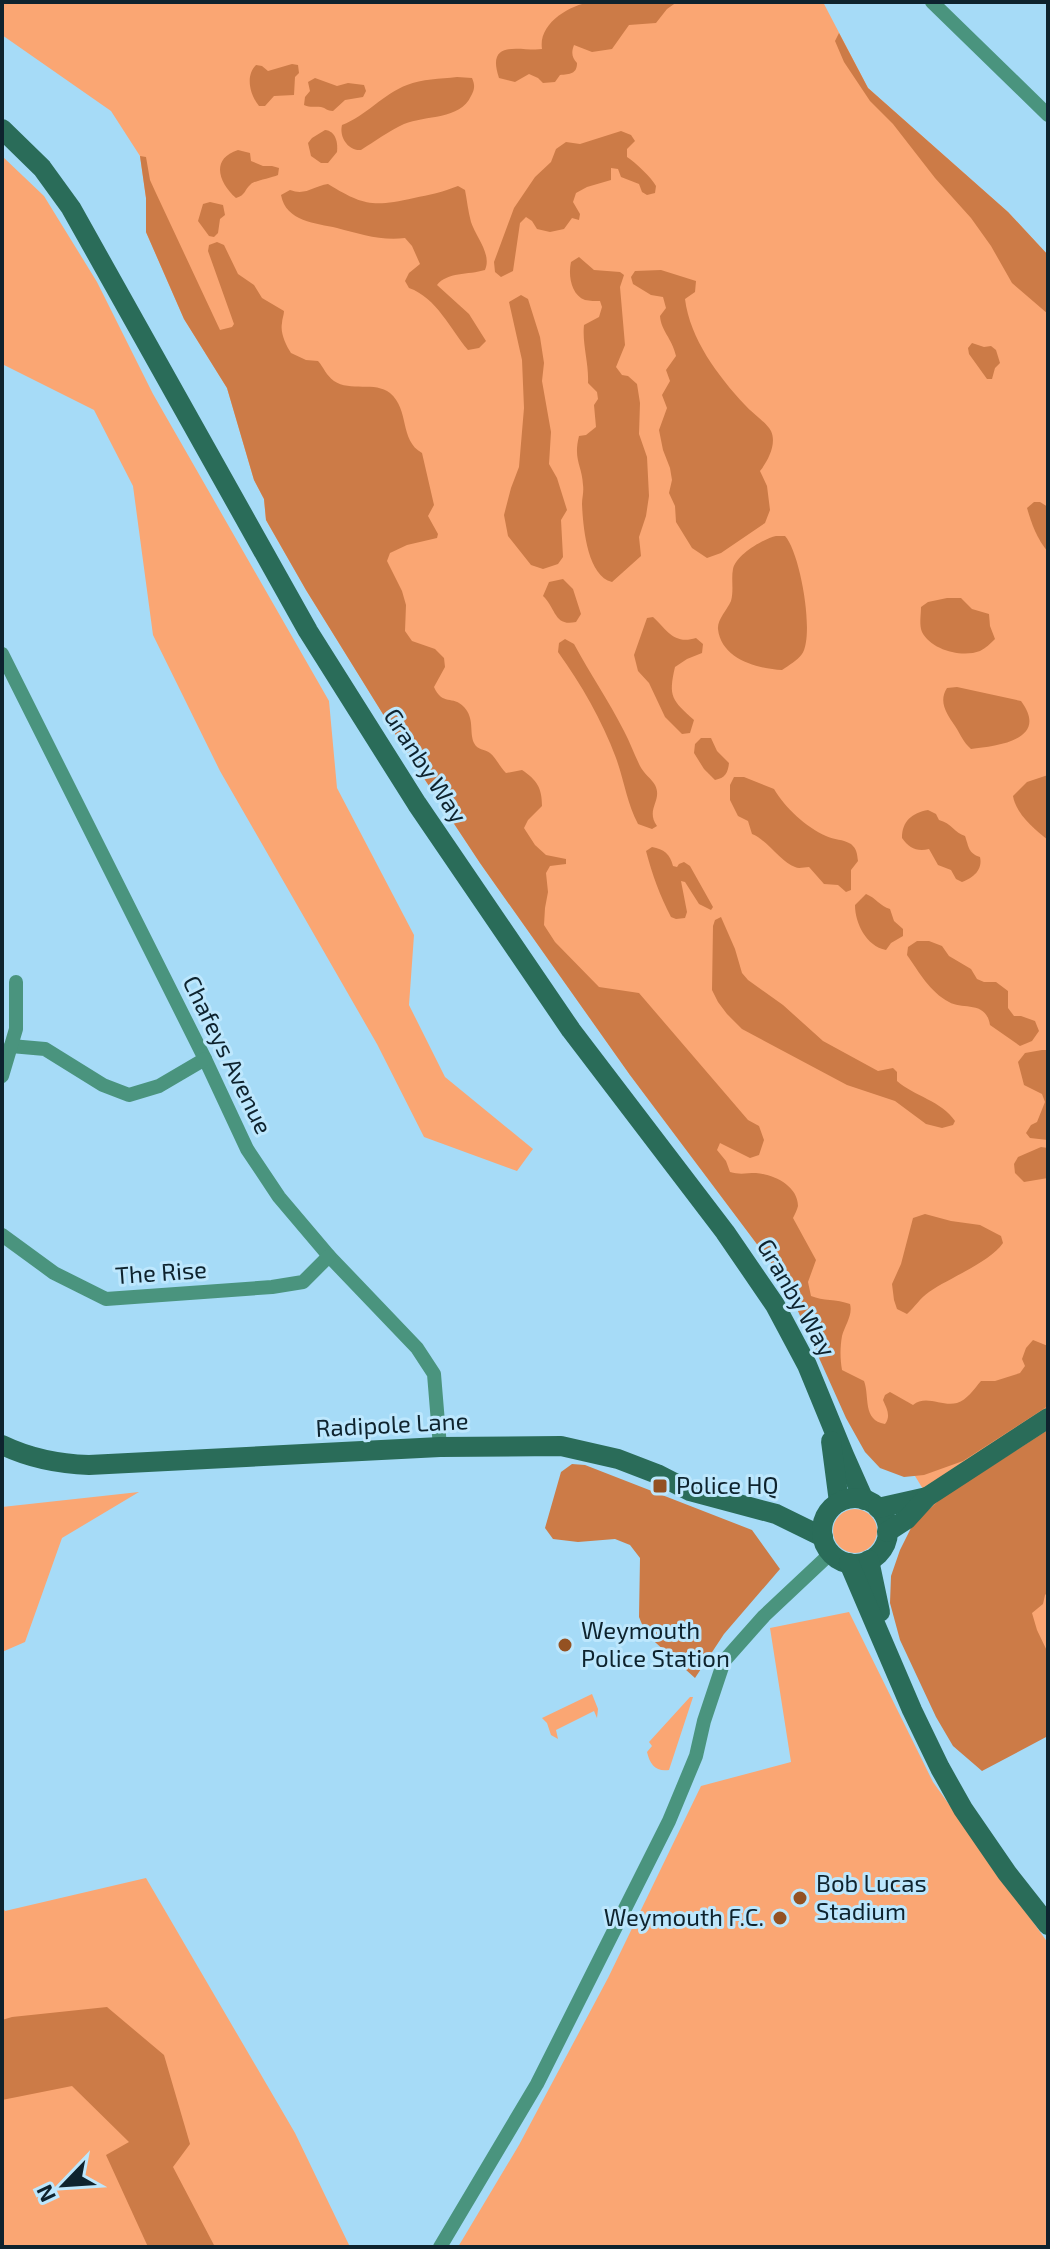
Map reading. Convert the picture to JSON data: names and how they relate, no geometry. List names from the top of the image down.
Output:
{
  "streets": {
    "main road": ["Granby Way", "Radipole Lane"],
    "street": ["Chafeys Avenue", "The Rise"]
  },
  "crossings": [
    ["Granby Way", "Radipole Lane"],
    ["Chafeys Avenue", "The Rise"],
    ["Chafeys Avenue", "Radipole Lane"]
  ],
  "places": {
    "transit": ["Police HQ"],
    "other": ["Weymouth Police Station", "Bob Lucas Stadium", "Weymouth F.C."]
  },
  "north": "bottom left"
}
